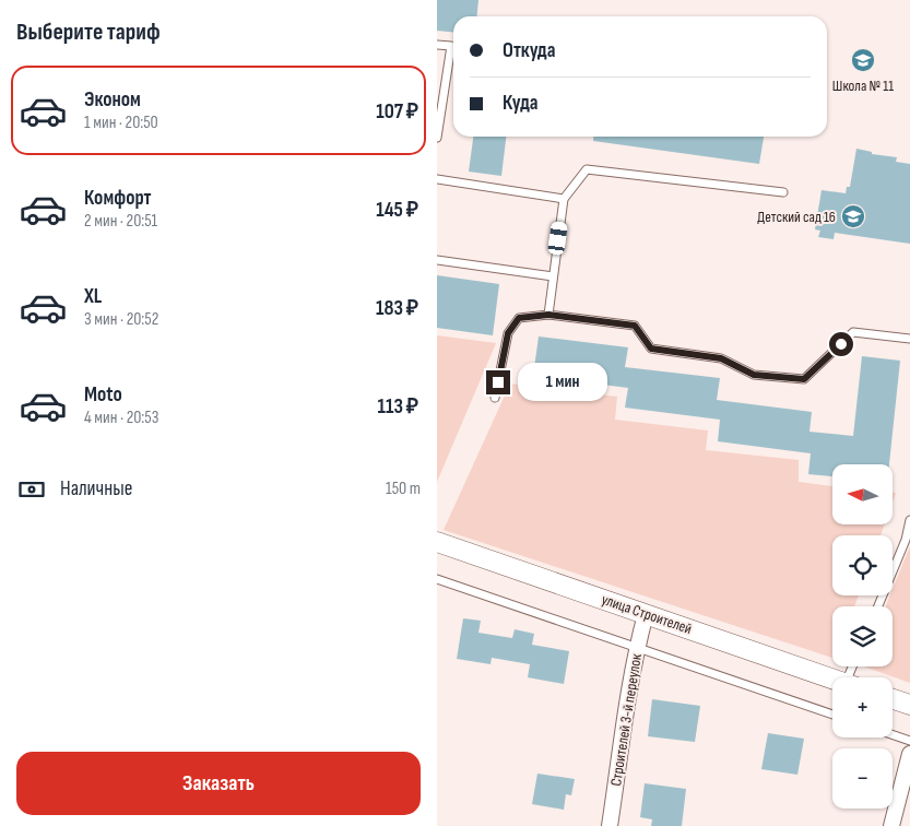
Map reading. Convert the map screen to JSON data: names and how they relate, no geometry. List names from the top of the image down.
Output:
{
  "streets": {
    "street": ["улица Строителей", "Строителей 3-й переулок"]
  },
  "crossings": [
    ["улица Строителей", "Строителей 3-й переулок"]
  ],
  "places": {
    "school or university": ["Школа № 11", "Детский сад 16"]
  },
  "north": "left",
  "page": {
    "heading": "Выберите тариф",
    "banner": ["Откуда", "Куда"],
    "list": [
      {
        "name": "Эконом",
        "note": "1 мин · 20:50",
        "value": "107 ₽"
      },
      {
        "name": "Комфорт",
        "note": "2 мин · 20:51",
        "value": "145 ₽"
      },
      {
        "name": "XL",
        "note": "3 мин · 20:52",
        "value": "183 ₽"
      },
      {
        "name": "Moto",
        "note": "4 мин · 20:53",
        "value": "113 ₽"
      }
    ],
    "bubble": "1 мин",
    "pay": ["Наличные", "150 m"],
    "map_buttons": ["+", "−"],
    "buttons": "Заказать"
  }
}
